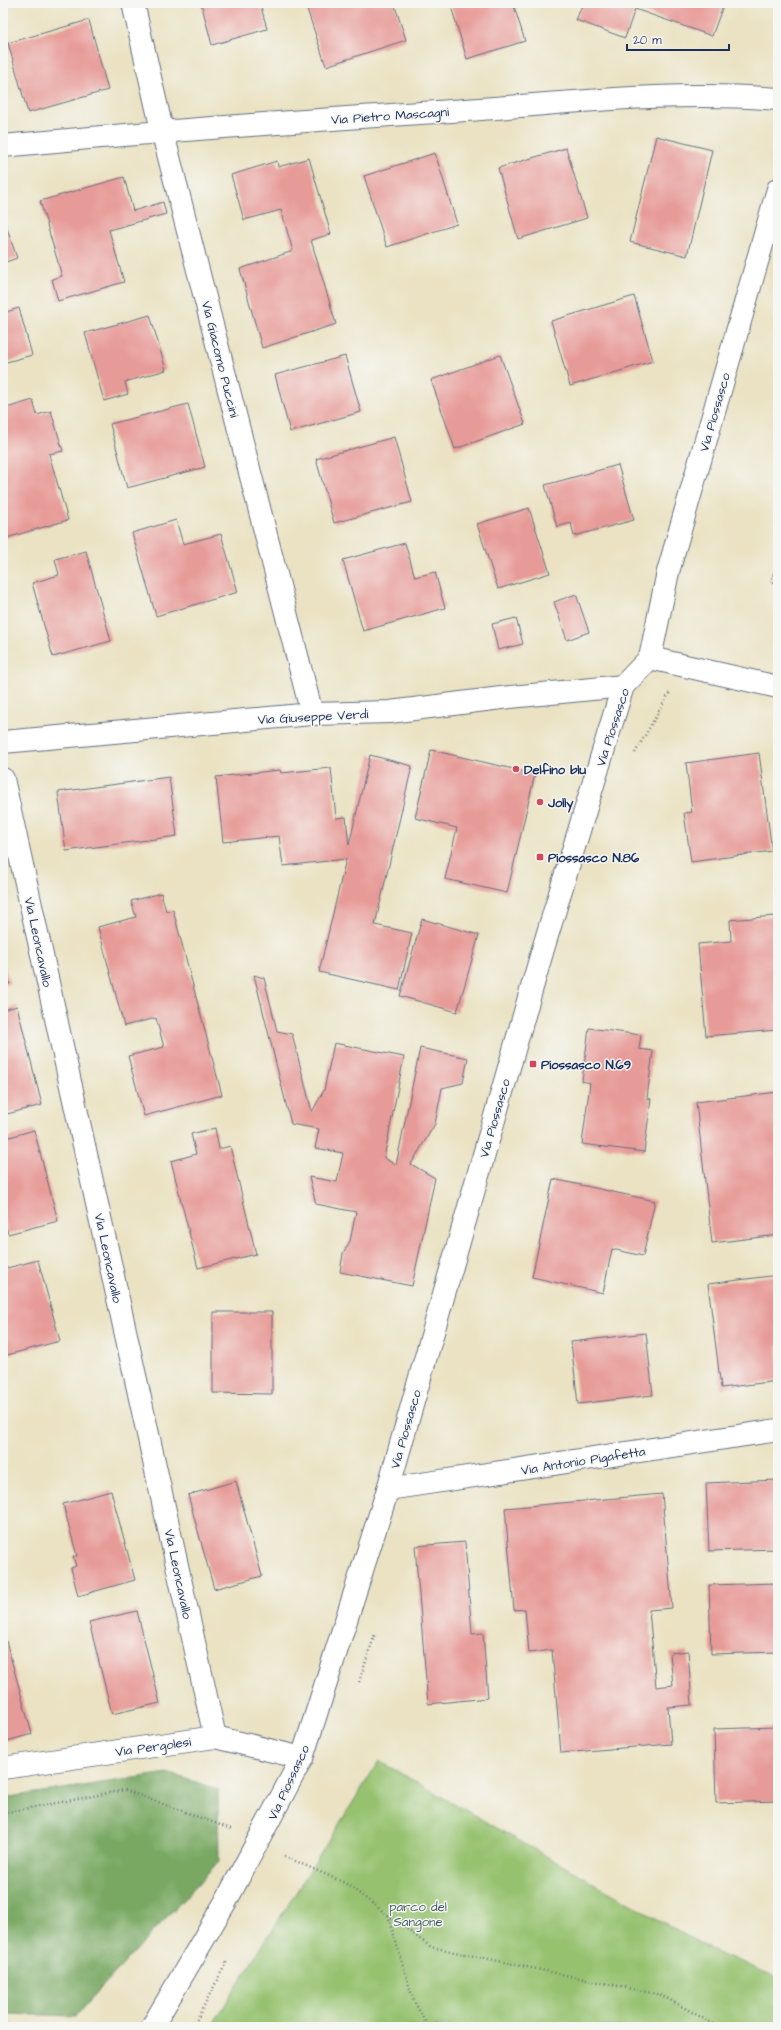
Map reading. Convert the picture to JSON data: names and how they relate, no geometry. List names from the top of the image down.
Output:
{
  "streets": {
    "street": [
      "Via Pietro Mascagni",
      "Via Giacomo Puccini",
      "Via Piossasco",
      "Via Giuseppe Verdi",
      "Via Leoncavallo",
      "Via Antonio Pigafetta",
      "Via Pergolesi"
    ]
  },
  "crossings": [
    ["Via Pietro Mascagni", "Via Giacomo Puccini"],
    ["Via Giacomo Puccini", "Via Giuseppe Verdi"],
    ["Via Piossasco", "Via Giuseppe Verdi"],
    ["Via Piossasco", "Via Antonio Pigafetta"],
    ["Via Piossasco", "Via Pergolesi"],
    ["Via Leoncavallo", "Via Pergolesi"]
  ],
  "parks": ["parco del Sangone"],
  "places": {
    "other": ["Delfino blu", "Jolly"],
    "transit": ["Piossasco N.86", "Piossasco N.69"]
  },
  "scale_bar": "20 m"
}
